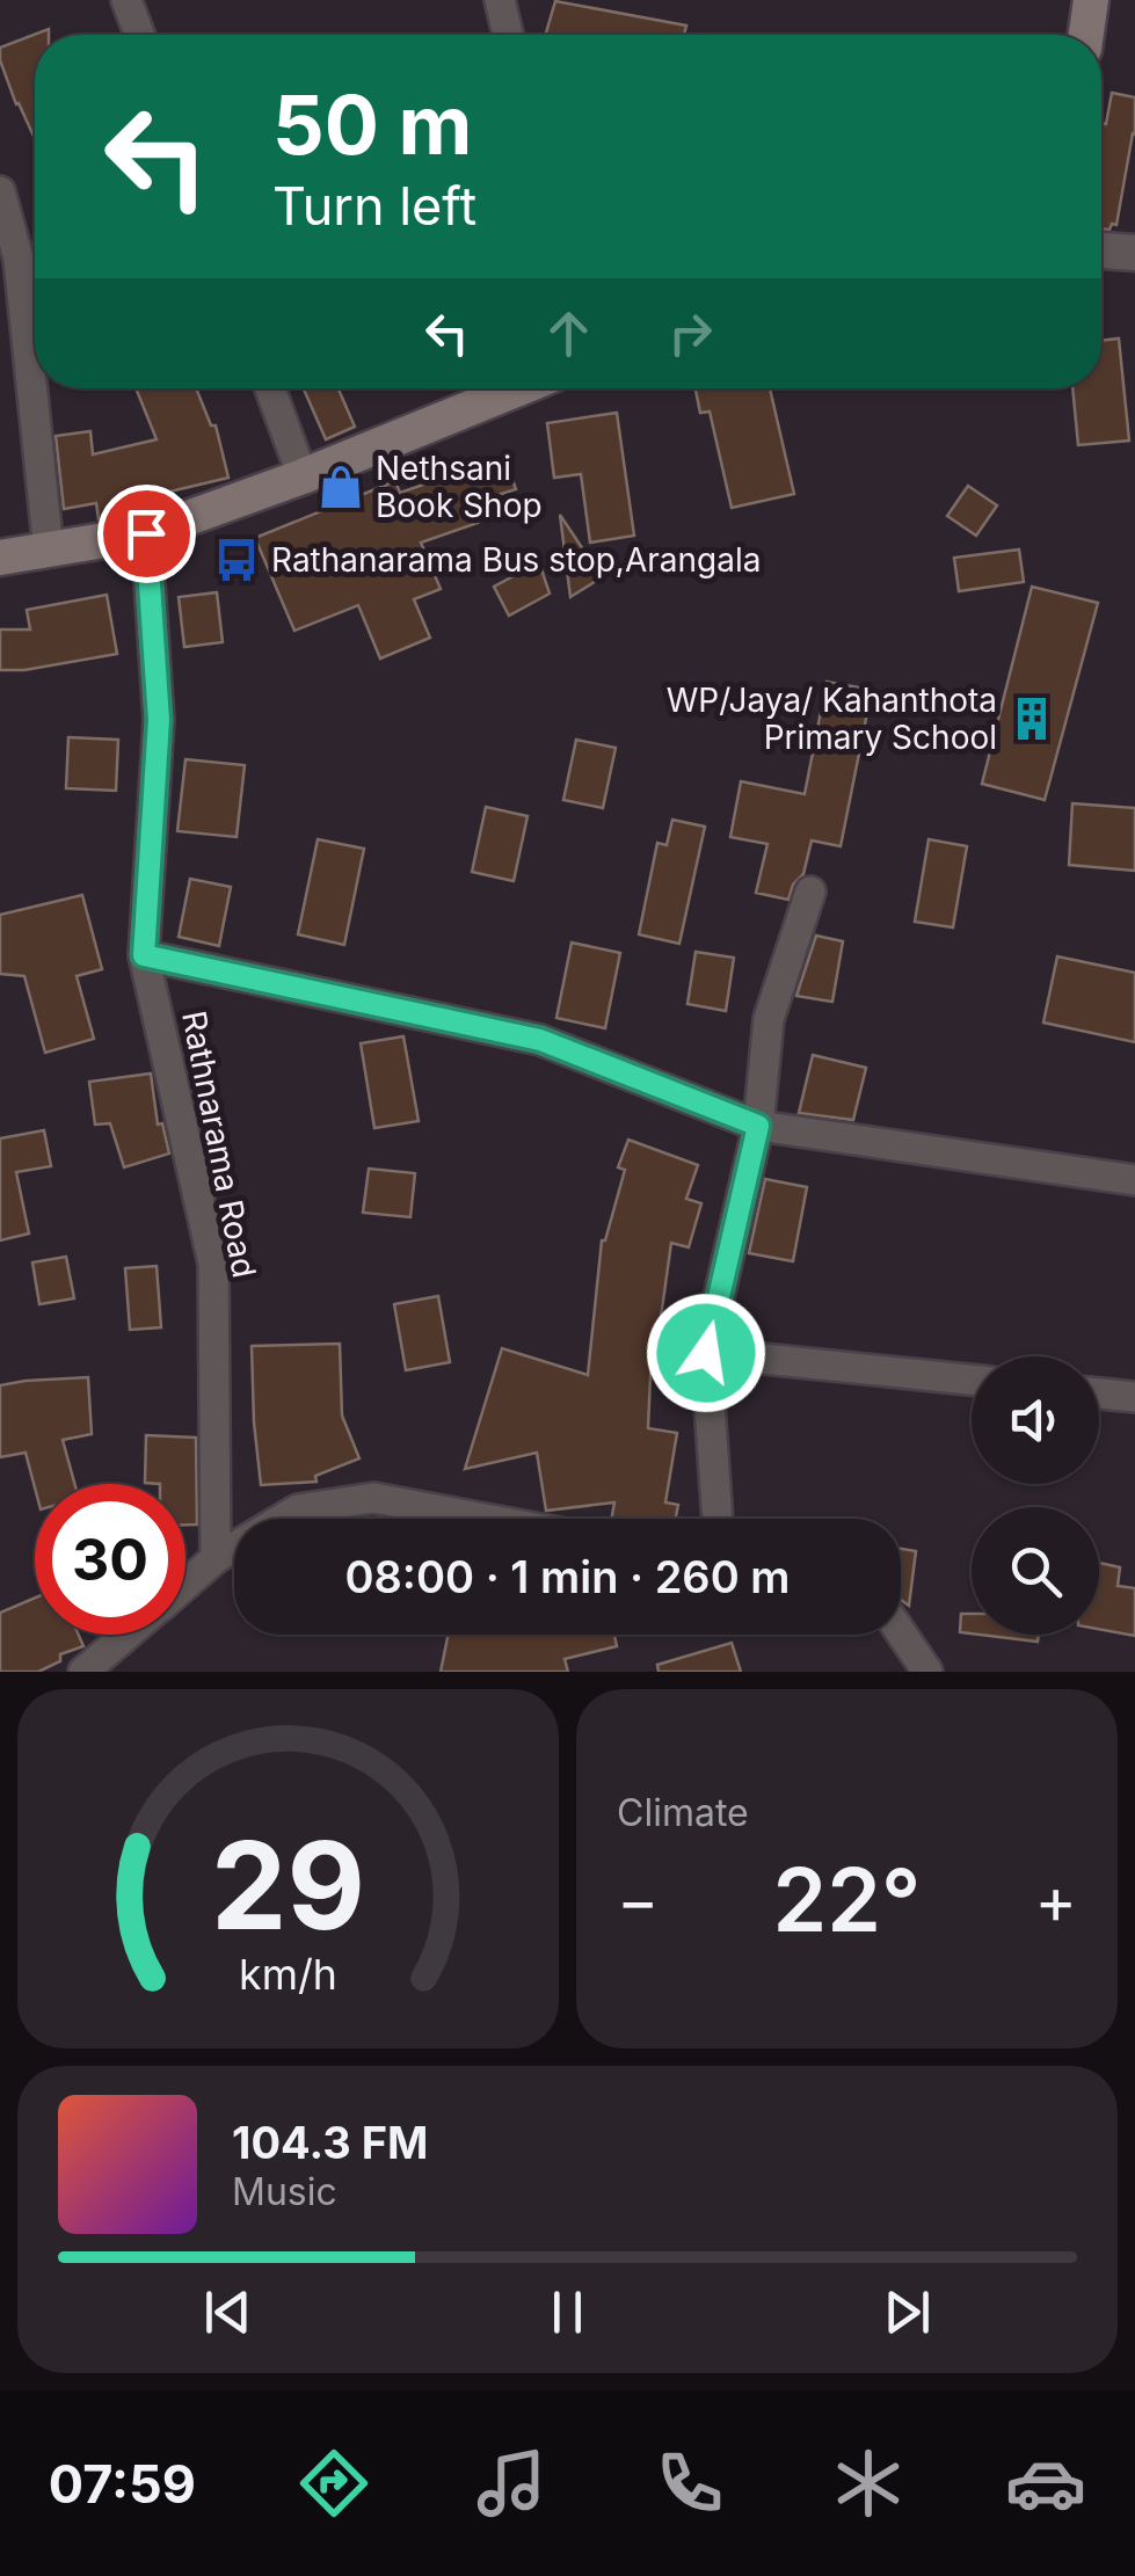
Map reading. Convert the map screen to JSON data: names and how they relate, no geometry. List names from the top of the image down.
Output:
{
  "streets": {
    "street": ["Rathnarama Road"]
  },
  "places": {
    "shop": ["Nethsani Book Shop"],
    "bus stop": ["Rathanarama Bus stop,Arangala"],
    "building": ["WP/Jaya/ Kahanthota Primary School"]
  },
  "page": {
    "turn": ["50 m", "Turn left"],
    "limit": "30",
    "trip": "08:00 · 1 min · 260 m",
    "tile": "Climate",
    "heat": ["−", "22°", "+"],
    "song": ["104.3 FM", "Music"],
    "tabs": "07:59",
    "gauge": ["29", "km/h"]
  }
}
